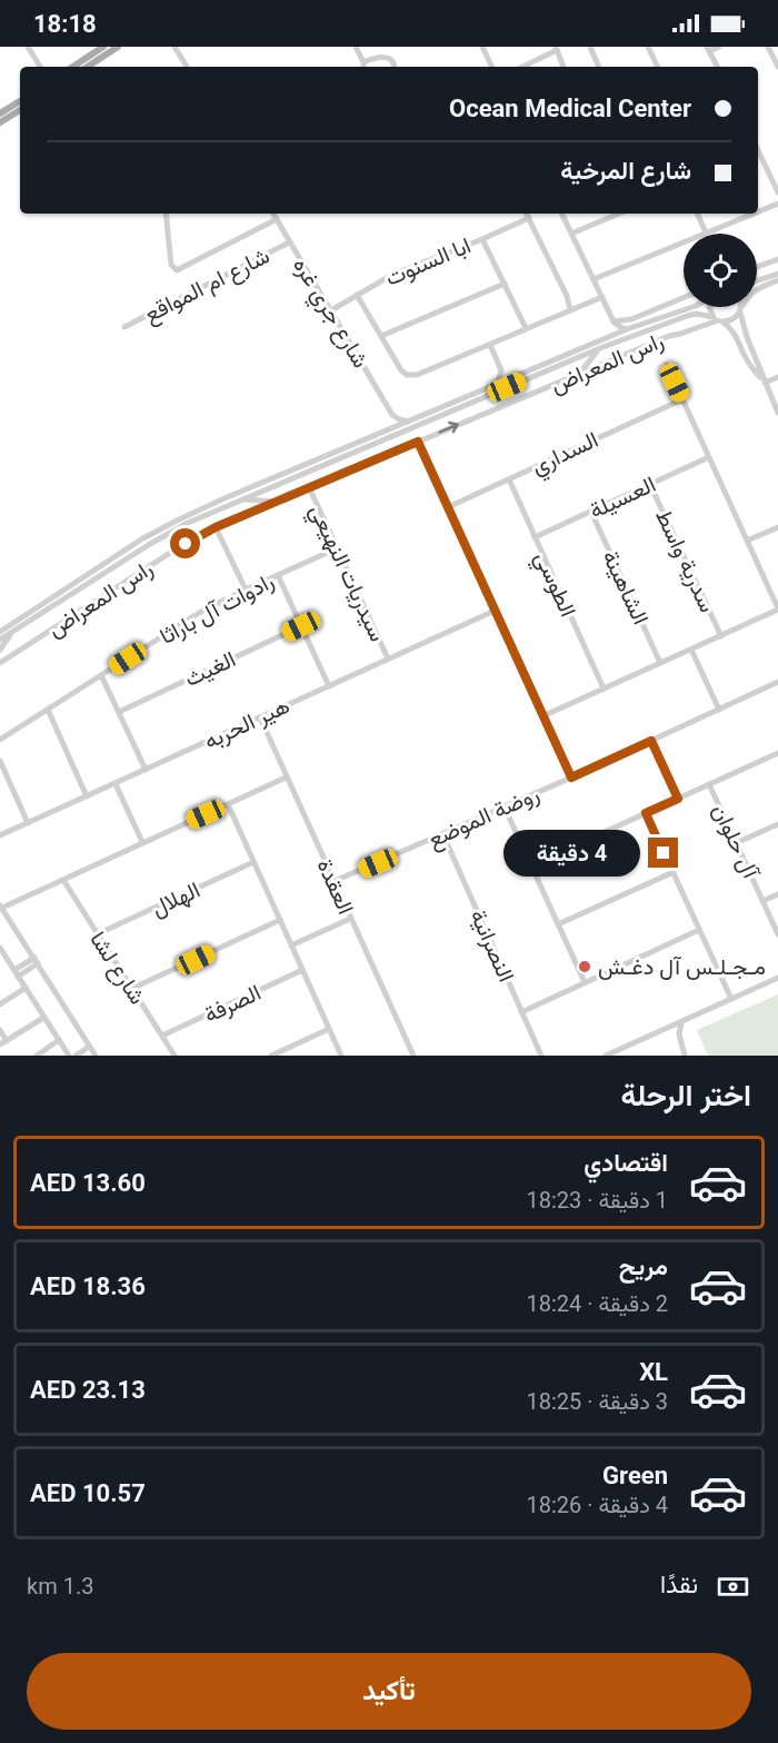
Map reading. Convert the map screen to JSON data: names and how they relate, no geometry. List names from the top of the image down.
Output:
{
  "streets": {
    "street": [
      "ابا السنوت",
      "شارع ام المواقع",
      "شارع جري غره",
      "راس المعراض",
      "السداري",
      "العسيلة",
      "سدرية واسط",
      "سيدريات النهيعي",
      "الطوسي",
      "الشاهينة",
      "رادوات آل باراثا",
      "الغيث",
      "هير الحربه",
      "روضة الموضع",
      "آل حلوان",
      "العقدة",
      "الهلال",
      "النصرانية",
      "شارع لشا",
      "الصرفة"
    ]
  },
  "crossings": [
    ["ابا السنوت", "شارع جري غره"],
    ["شارع ام المواقع", "شارع جري غره"],
    ["راس المعراض", "سيدريات النهيعي"],
    ["السداري", "الطوسي"],
    ["العسيلة", "سدرية واسط"],
    ["العسيلة", "الطوسي"],
    ["العسيلة", "الشاهينة"],
    ["سيدريات النهيعي", "رادوات آل باراثا"],
    ["سيدريات النهيعي", "هير الحربه"],
    ["هير الحربه", "العقدة"],
    ["روضة الموضع", "العقدة"],
    ["روضة الموضع", "النصرانية"],
    ["الهلال", "شارع لشا"],
    ["شارع لشا", "الصرفة"]
  ],
  "places": ["مـجـلـس آل دغـش"],
  "page": {
    "status": "18:18",
    "banner": ["Ocean Medical Center", "شارع المرخية"],
    "bubble": "4 دقيقة",
    "heading": "اختر الرحلة",
    "list": [
      {
        "name": "اقتصادي",
        "note": "1 دقيقة · 18:23",
        "value": "AED 13.60"
      },
      {
        "name": "مريح",
        "note": "2 دقيقة · 18:24",
        "value": "AED 18.36"
      },
      {
        "name": "XL",
        "note": "3 دقيقة · 18:25",
        "value": "AED 23.13"
      },
      {
        "name": "Green",
        "note": "4 دقيقة · 18:26",
        "value": "AED 10.57"
      }
    ],
    "pay": ["نقدًا", "1.3 km"],
    "buttons": "تأكيد"
  }
}
